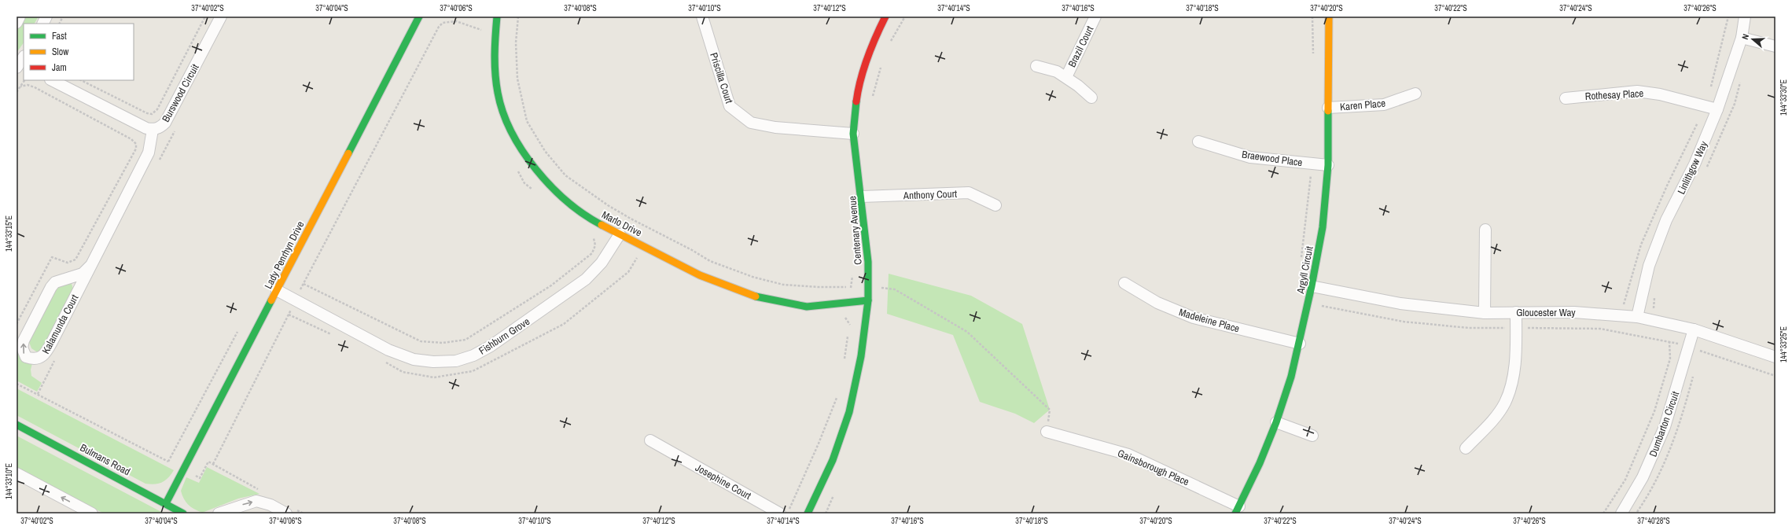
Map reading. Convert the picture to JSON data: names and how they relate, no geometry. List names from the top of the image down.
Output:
{
  "streets": {
    "street": [
      "Brazil Court",
      "Priscilla Court",
      "Burswood Circuit",
      "Rothesay Place",
      "Karen Place",
      "Braewood Place",
      "Linlithgow Way",
      "Anthony Court",
      "Marlo Drive",
      "Centenary Avenue",
      "Lady Penrhyn Drive",
      "Argyll Circuit",
      "Gloucester Way",
      "Madeleine Place",
      "Kalamunda Court",
      "Fishburn Grove",
      "Dumbarton Circuit",
      "Bulmans Road",
      "Gainsborough Place",
      "Josephine Court"
    ]
  },
  "crossings": [
    ["Priscilla Court", "Centenary Avenue"],
    ["Burswood Circuit", "Kalamunda Court"],
    ["Rothesay Place", "Linlithgow Way"],
    ["Karen Place", "Argyll Circuit"],
    ["Braewood Place", "Argyll Circuit"],
    ["Linlithgow Way", "Gloucester Way"],
    ["Anthony Court", "Centenary Avenue"],
    ["Marlo Drive", "Centenary Avenue"],
    ["Marlo Drive", "Fishburn Grove"],
    ["Lady Penrhyn Drive", "Fishburn Grove"],
    ["Lady Penrhyn Drive", "Bulmans Road"],
    ["Argyll Circuit", "Gloucester Way"],
    ["Argyll Circuit", "Madeleine Place"],
    ["Argyll Circuit", "Gainsborough Place"],
    ["Gloucester Way", "Dumbarton Circuit"]
  ],
  "legend": ["Fast", "Slow", "Jam"],
  "north": "left",
  "coordinates": [
    "37°40'02\"S",
    "37°40'04\"S",
    "37°40'06\"S",
    "37°40'08\"S",
    "37°40'10\"S",
    "37°40'12\"S",
    "37°40'14\"S",
    "37°40'16\"S",
    "37°40'18\"S",
    "37°40'20\"S",
    "37°40'22\"S",
    "37°40'24\"S",
    "37°40'26\"S",
    "144°33'30\"E",
    "144°33'15\"E",
    "144°33'25\"E",
    "144°33'10\"E",
    "37°40'28\"S"
  ]
}
